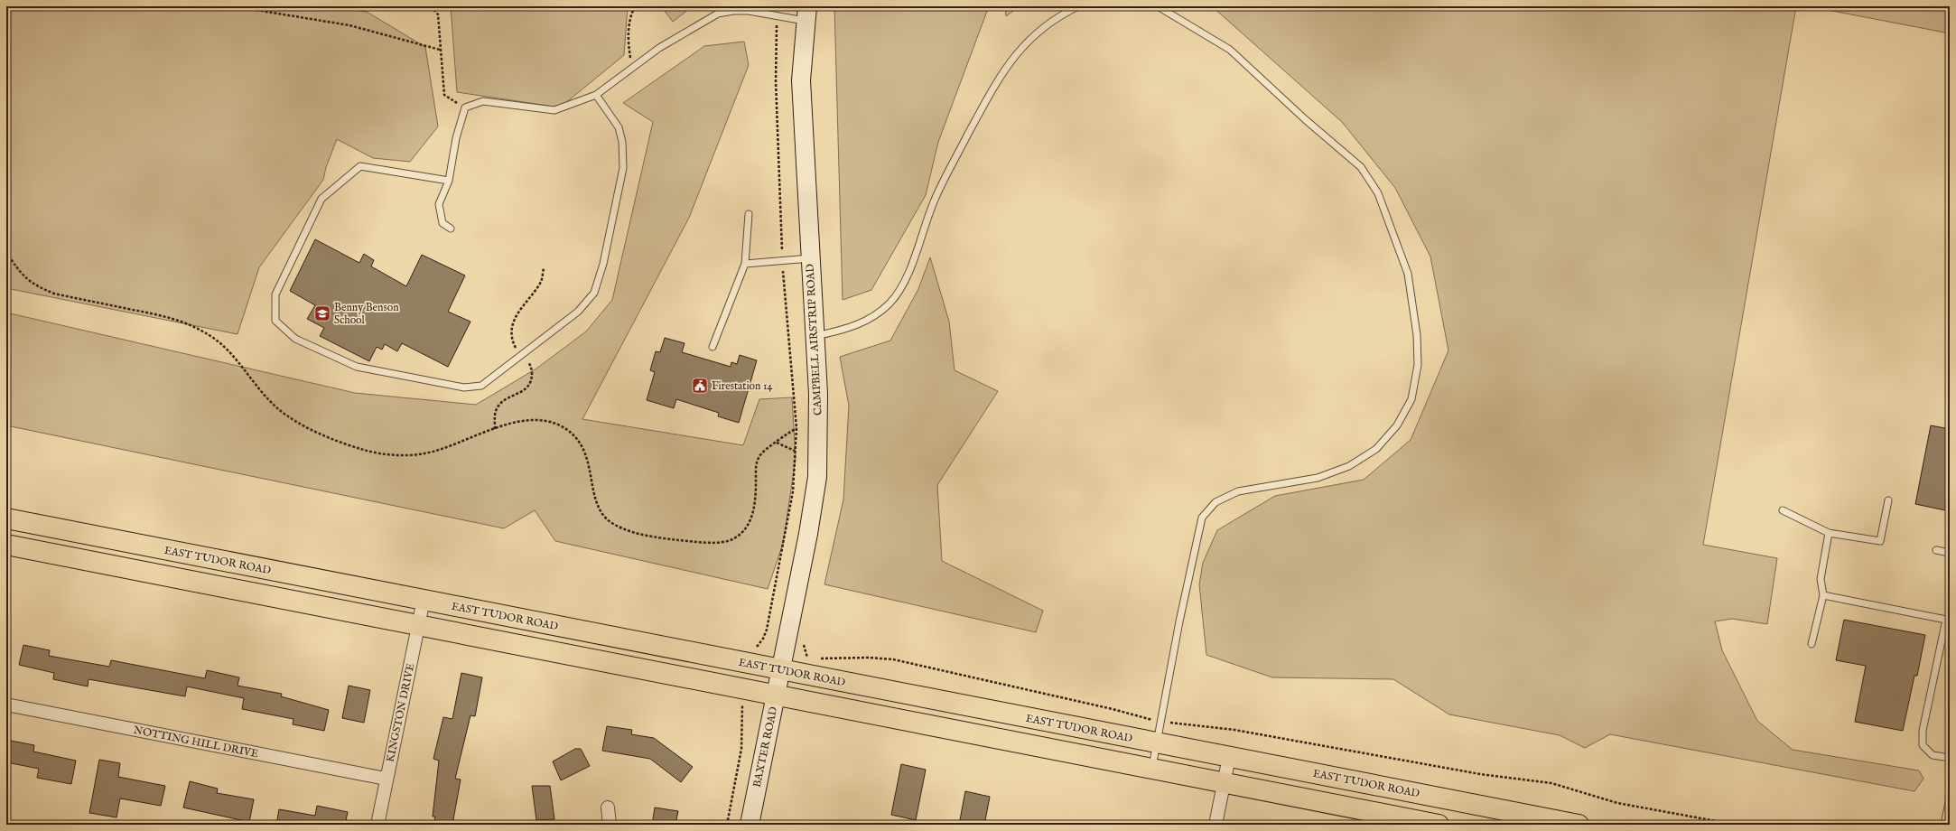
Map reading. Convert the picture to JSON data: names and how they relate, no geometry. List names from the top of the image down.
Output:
{
  "streets": {
    "main road": ["EAST TUDOR ROAD"],
    "street": [
      "CAMPBELL AIRSTRIP ROAD",
      "KINGSTON DRIVE",
      "NOTTING HILL DRIVE",
      "BAXTER ROAD"
    ]
  },
  "crossings": [
    ["CAMPBELL AIRSTRIP ROAD", "EAST TUDOR ROAD"],
    ["CAMPBELL AIRSTRIP ROAD", "BAXTER ROAD"],
    ["EAST TUDOR ROAD", "KINGSTON DRIVE"],
    ["EAST TUDOR ROAD", "BAXTER ROAD"],
    ["KINGSTON DRIVE", "NOTTING HILL DRIVE"]
  ],
  "places": {
    "school or university": ["Benny Benson School"],
    "public building": ["Firestation 14"]
  }
}
